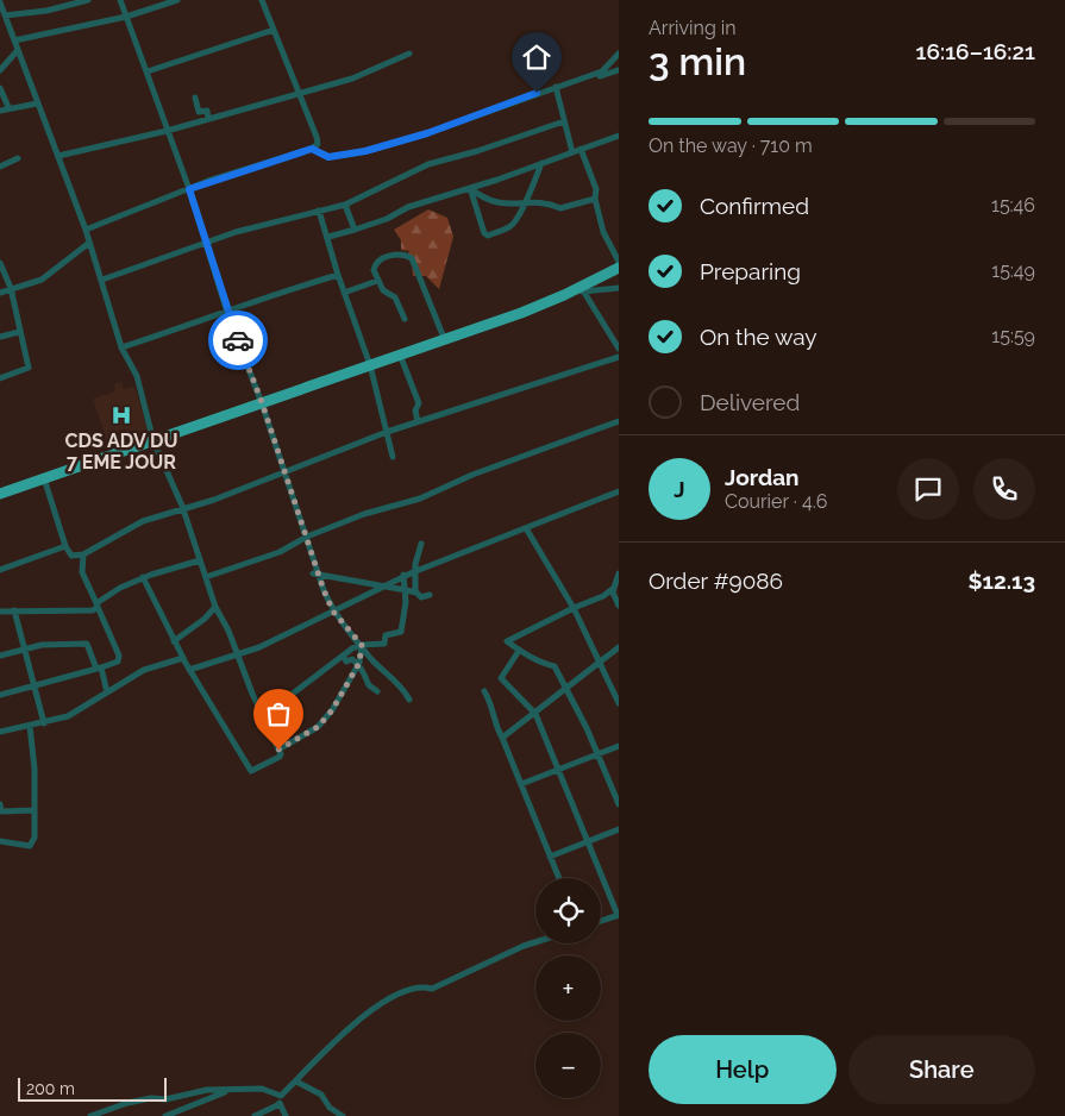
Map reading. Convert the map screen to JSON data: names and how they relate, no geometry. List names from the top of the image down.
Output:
{
  "places": {
    "hospital": ["CDS ADV DU 7 EME JOUR"]
  },
  "scale_bar": "200 m",
  "page": {
    "heading": ["3 min", "Arriving in", "16:16–16:21"],
    "panel": [
      "Jordan",
      "Courier · 4.6",
      "Order #9086",
      "$12.13"
    ],
    "bar": "On the way · 710 m",
    "list": [
      ["Confirmed", "15:46"],
      ["Preparing", "15:49"],
      ["On the way", "15:59"],
      "Delivered"
    ],
    "round": "J",
    "map_buttons": ["+", "−"],
    "buttons": ["Help", "Share"],
    "scale": "200 m"
  }
}
